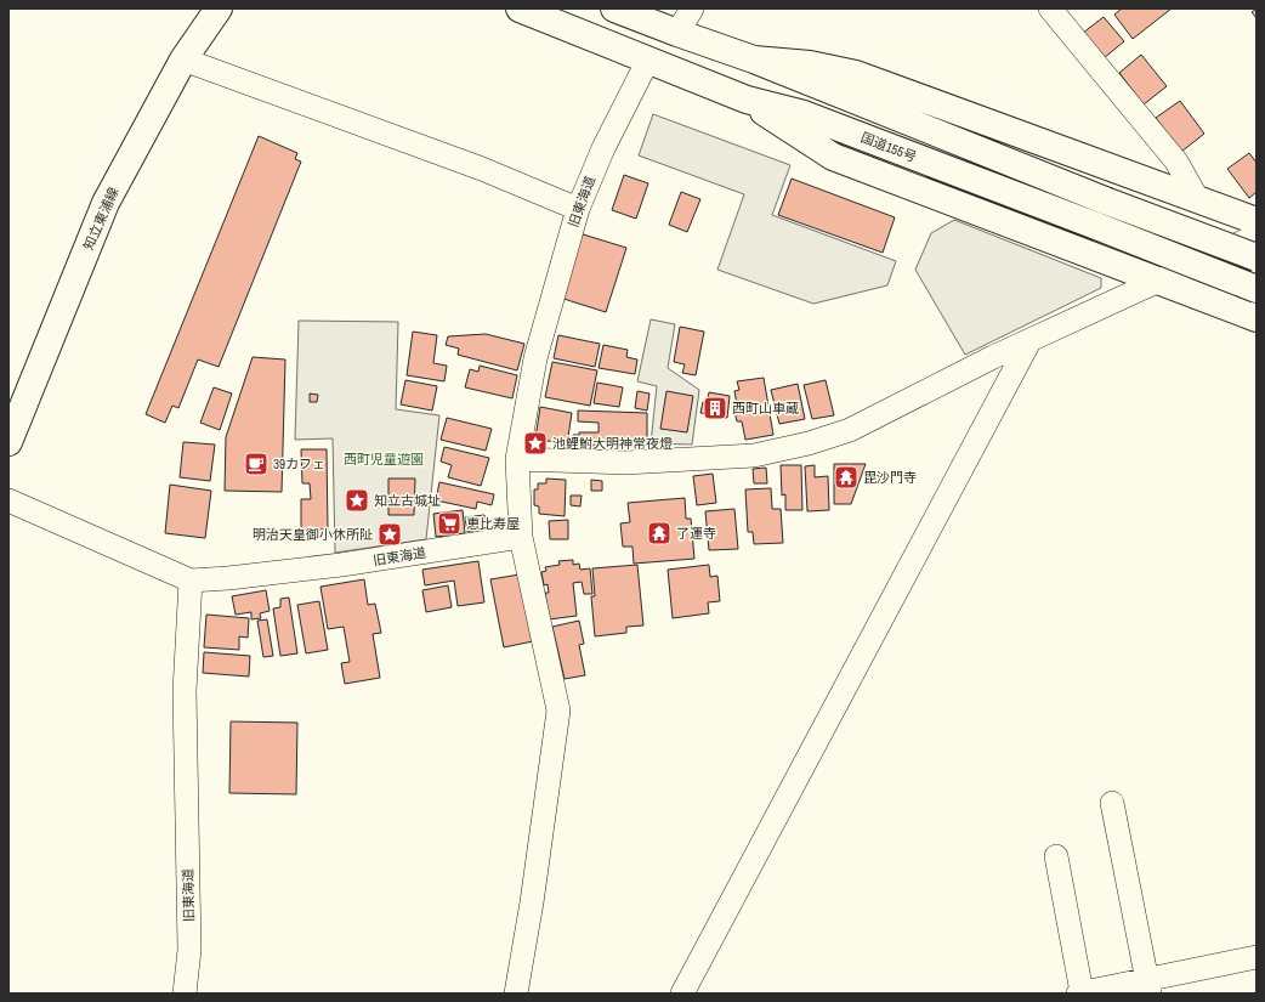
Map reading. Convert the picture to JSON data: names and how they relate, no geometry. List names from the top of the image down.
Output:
{
  "streets": {
    "main road": ["国道155号", "知立東浦線"],
    "street": ["旧東海道"]
  },
  "crossings": [
    ["国道155号", "旧東海道"]
  ],
  "parks": ["西町児童遊園"],
  "places": {
    "building": ["西町山車蔵"],
    "place": ["池鯉鮒大明神常夜燈", "知立古城址", "明治天皇御小休所阯"],
    "cafe": ["39カフェ"],
    "temple": ["毘沙門寺", "了運寺"],
    "supermarket": ["恵比寿屋"]
  }
}
